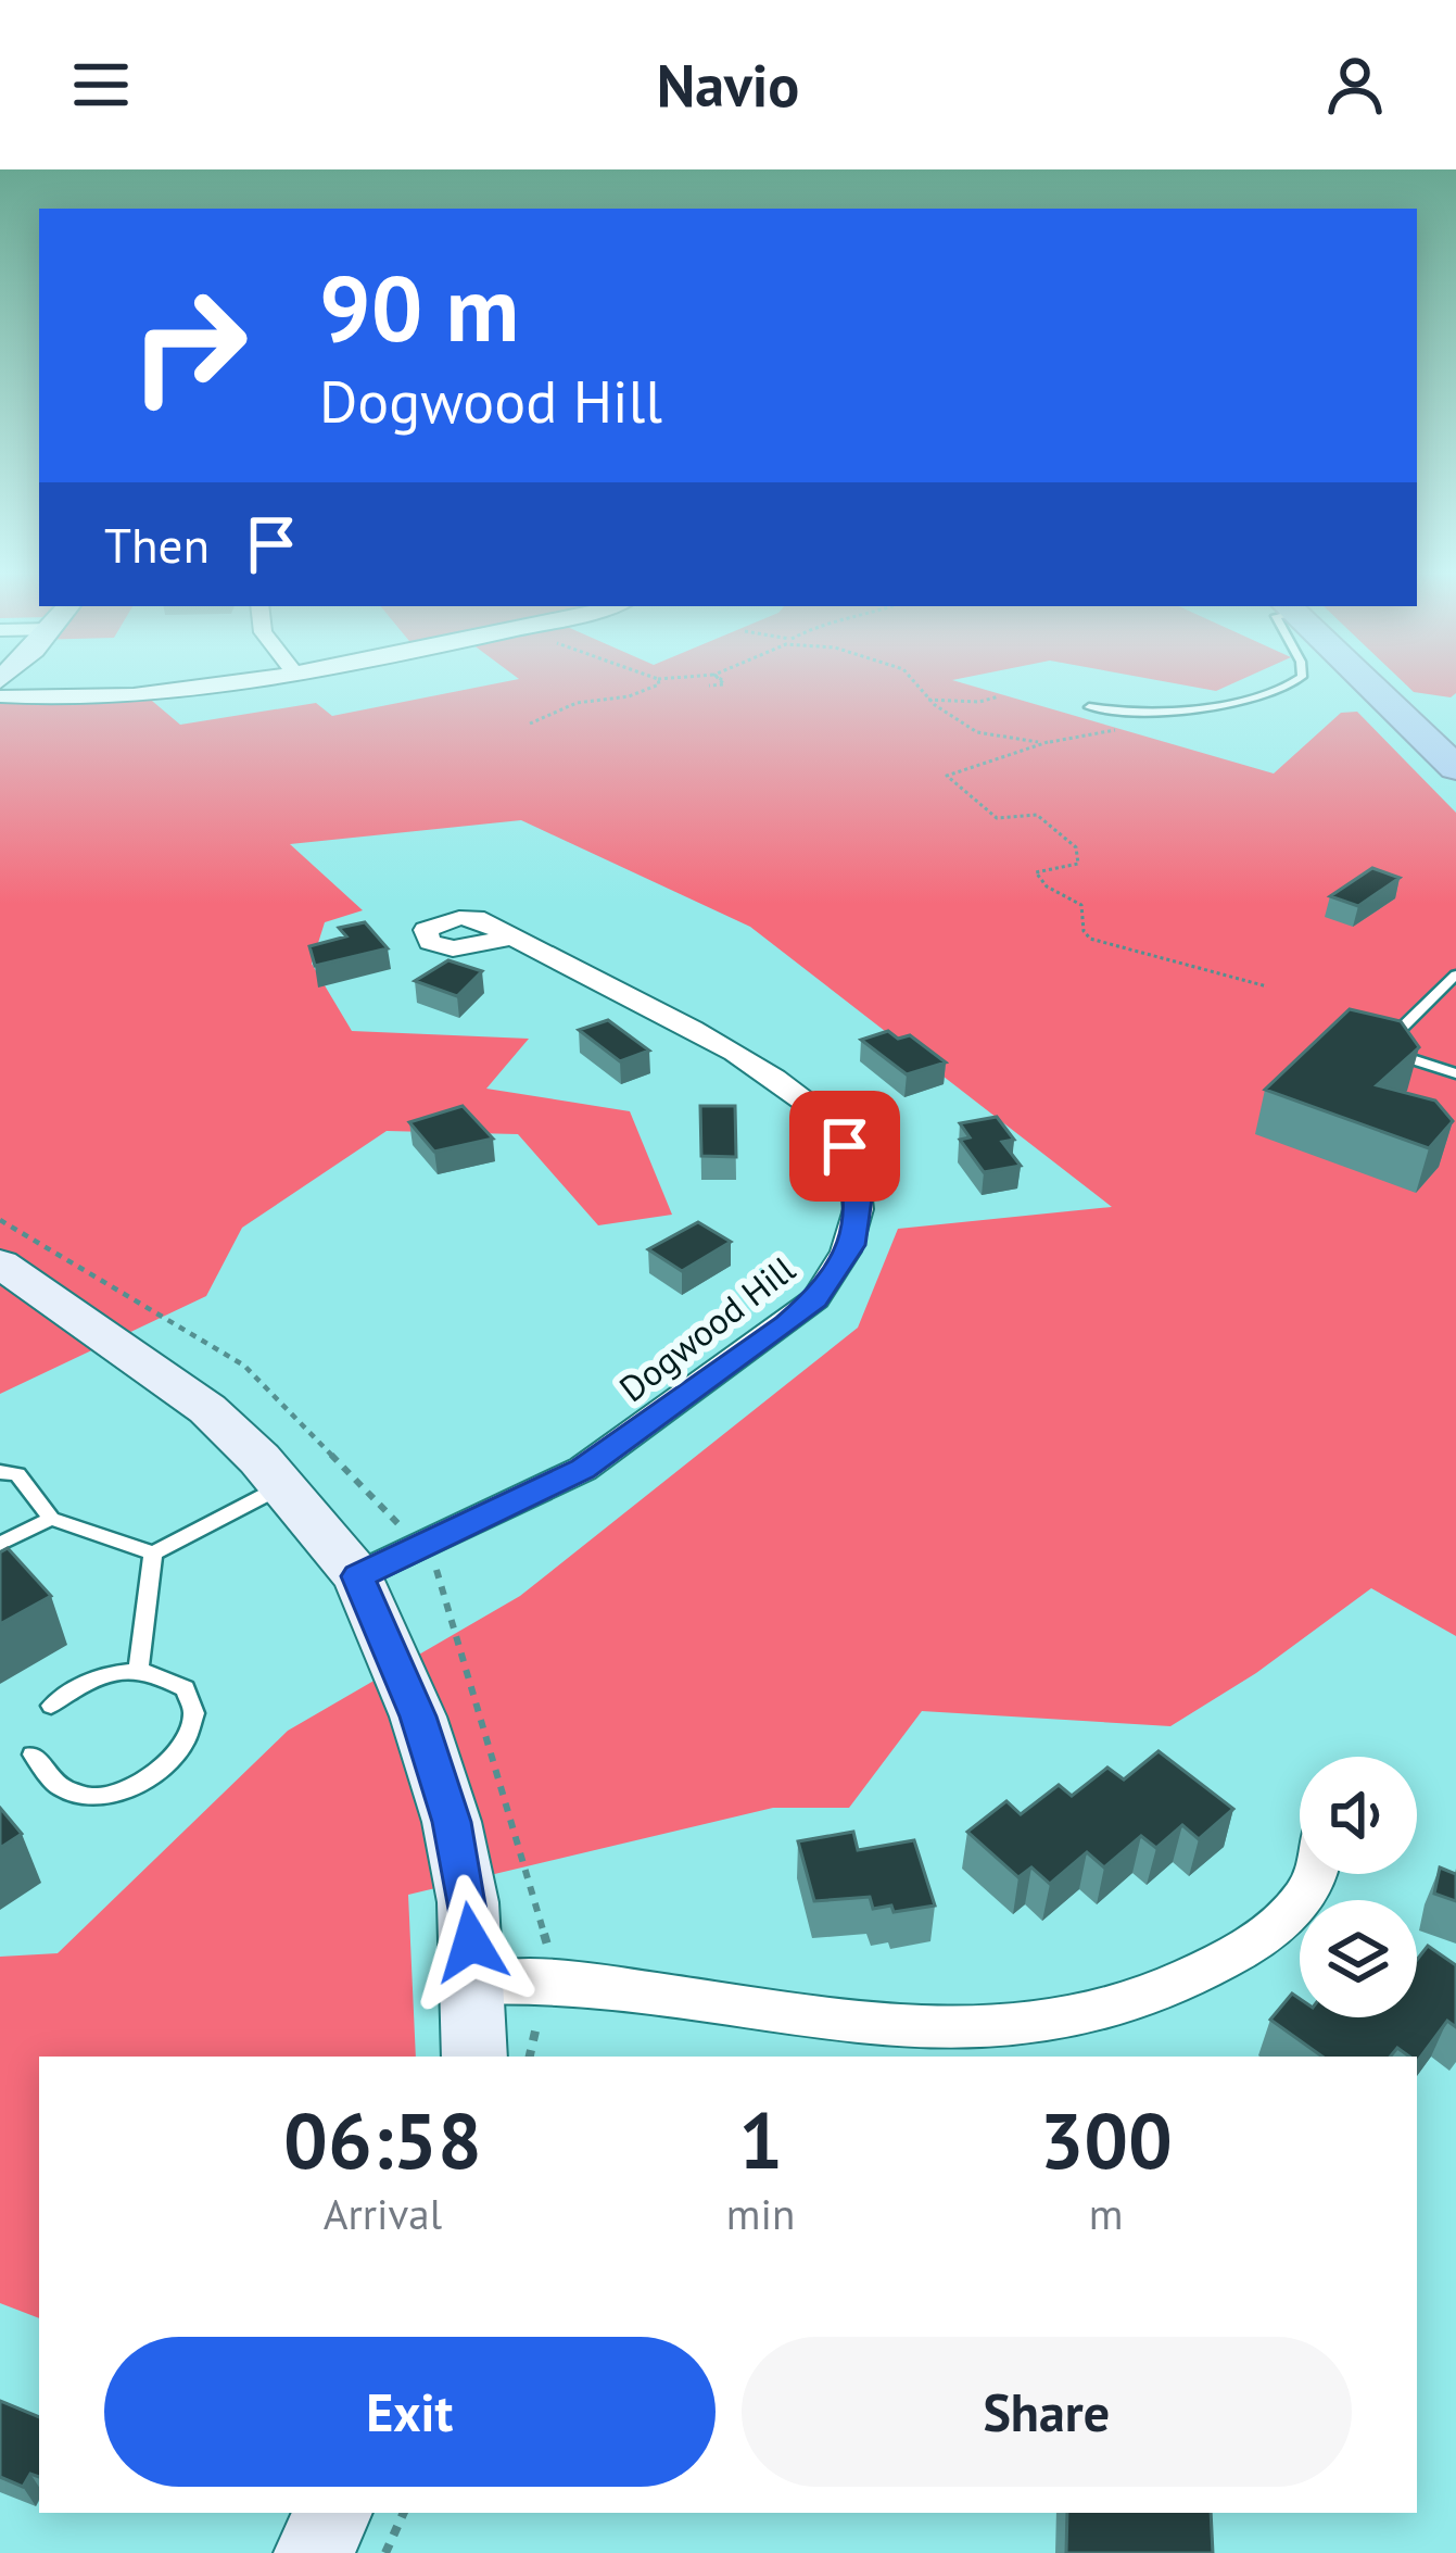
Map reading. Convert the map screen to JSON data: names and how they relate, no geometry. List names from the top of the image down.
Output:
{
  "streets": {
    "street": ["Dogwood Hill"]
  },
  "page": {
    "header": "Navio",
    "turn": ["90 m", "Dogwood Hill"],
    "then": "Then",
    "eta": [
      "06:58",
      "Arrival",
      "1",
      "min",
      "300",
      "m"
    ],
    "buttons": ["Exit", "Share"]
  }
}
